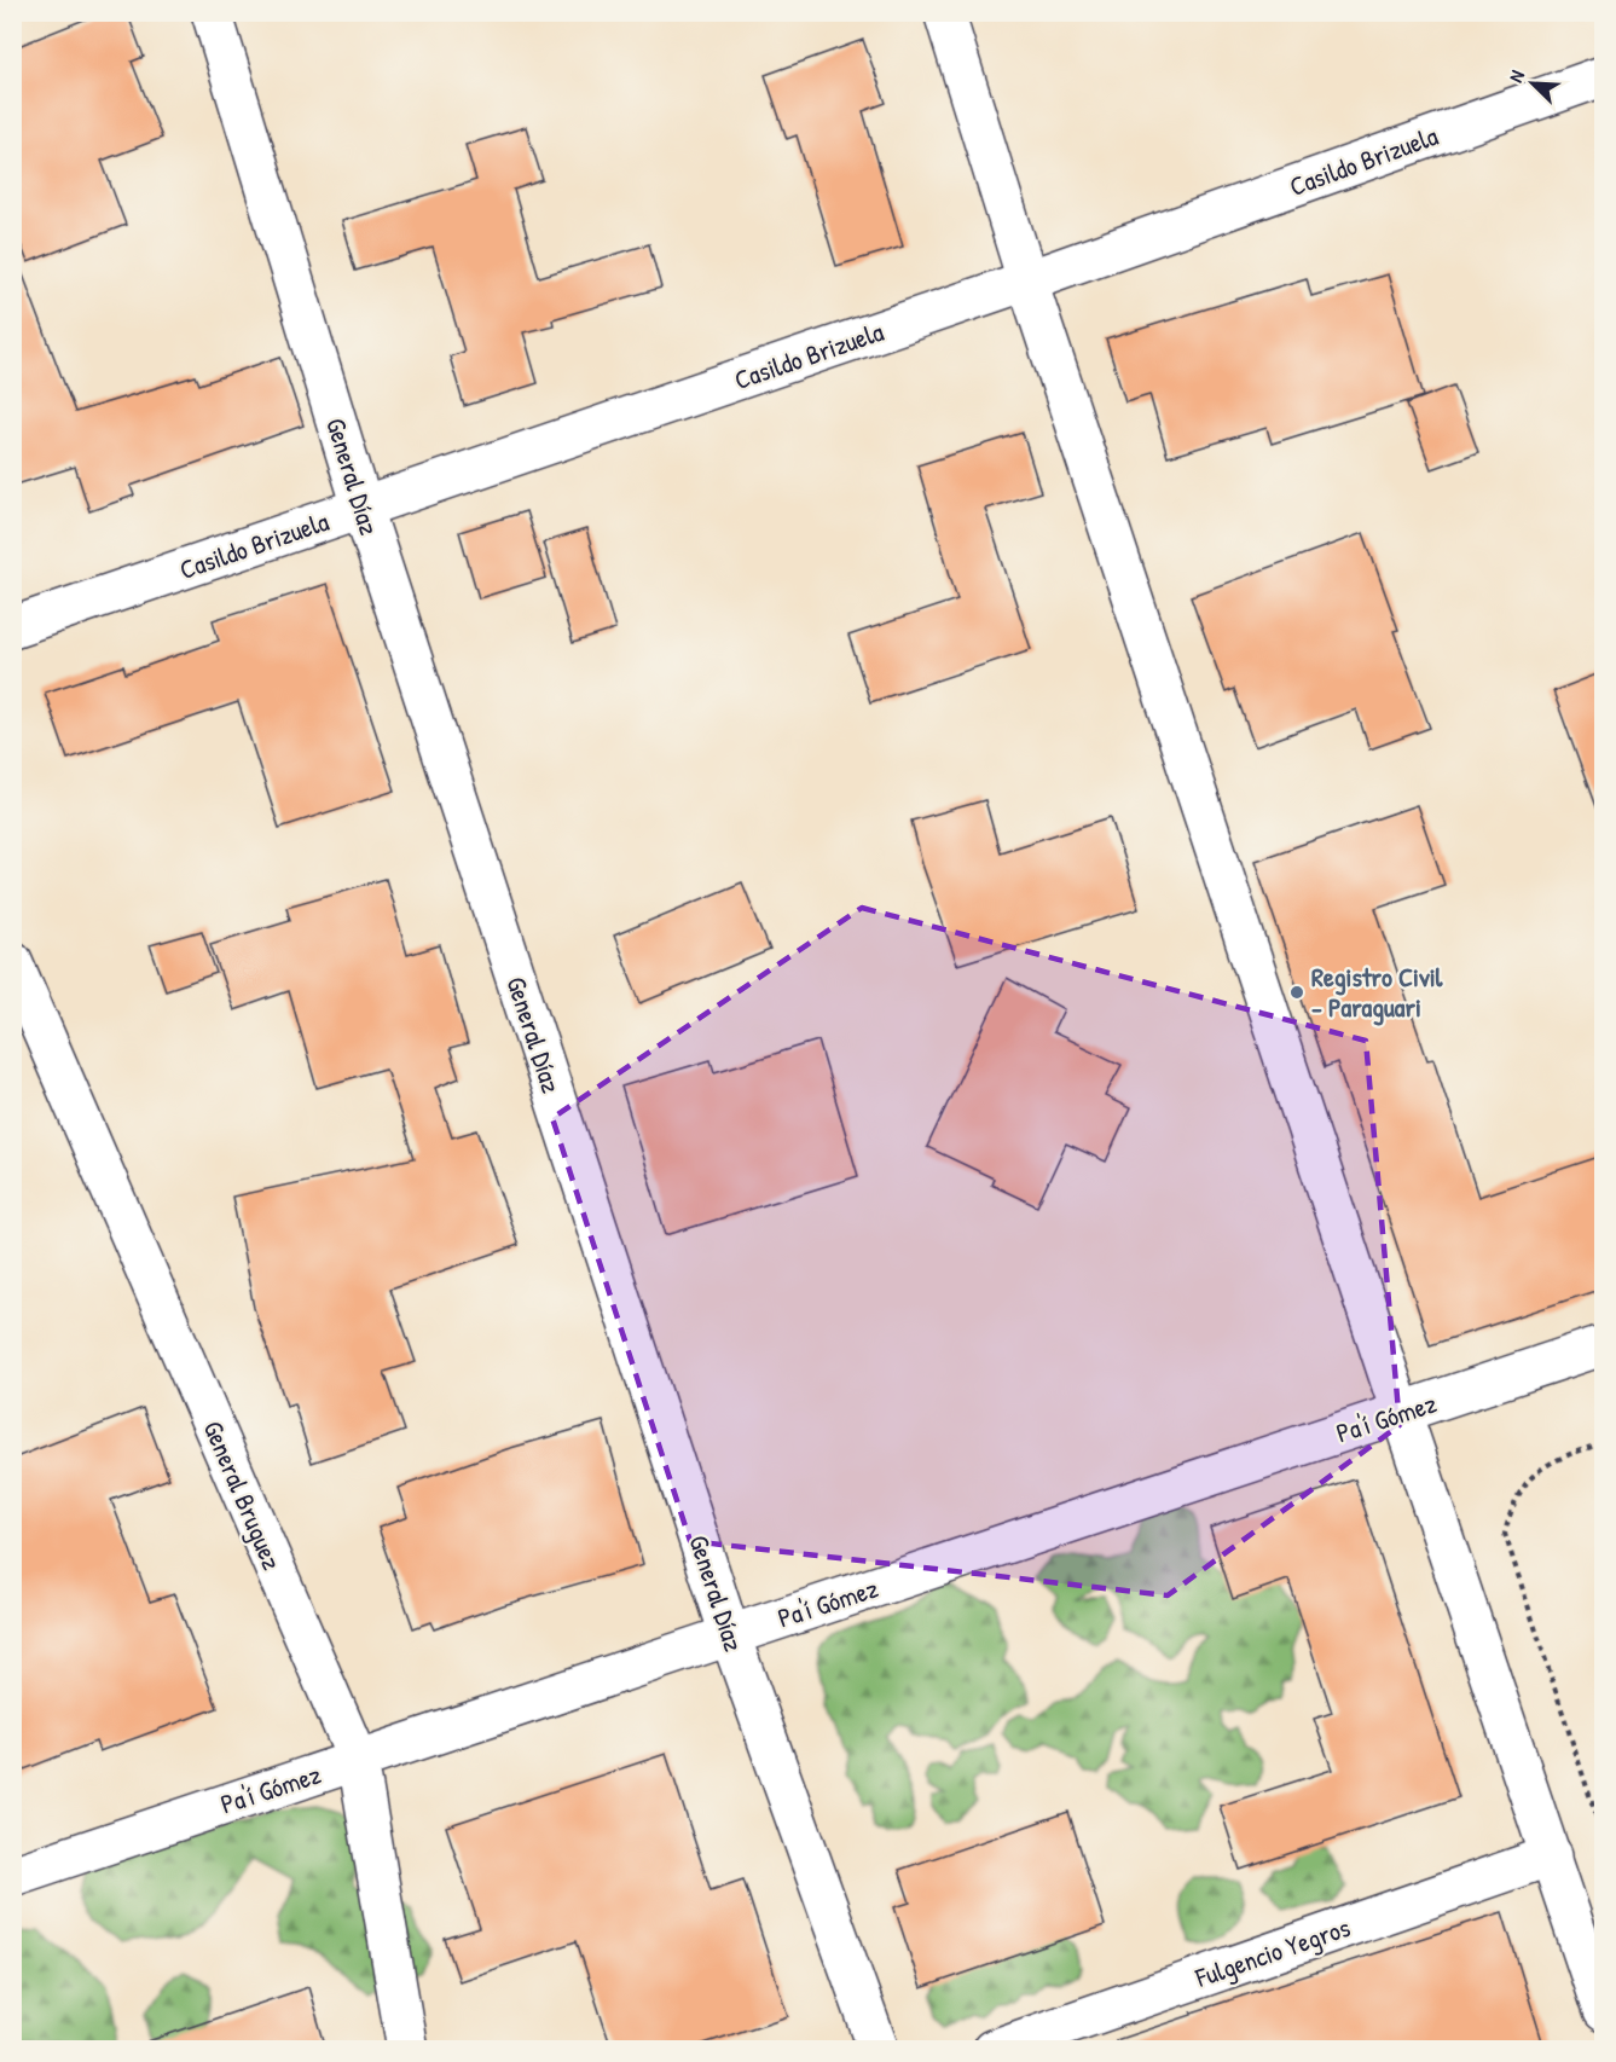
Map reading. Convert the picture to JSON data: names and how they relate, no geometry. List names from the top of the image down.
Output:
{
  "streets": {
    "street": [
      "Casildo Brizuela",
      "General Díaz",
      "Pa'í Gómez",
      "General Bruguez",
      "Fulgencio Yegros"
    ]
  },
  "crossings": [
    ["Casildo Brizuela", "General Díaz"],
    ["General Díaz", "Pa'í Gómez"],
    ["Pa'í Gómez", "General Bruguez"]
  ],
  "places": ["Registro Civil - Paraguari"],
  "north": "top left"
}
